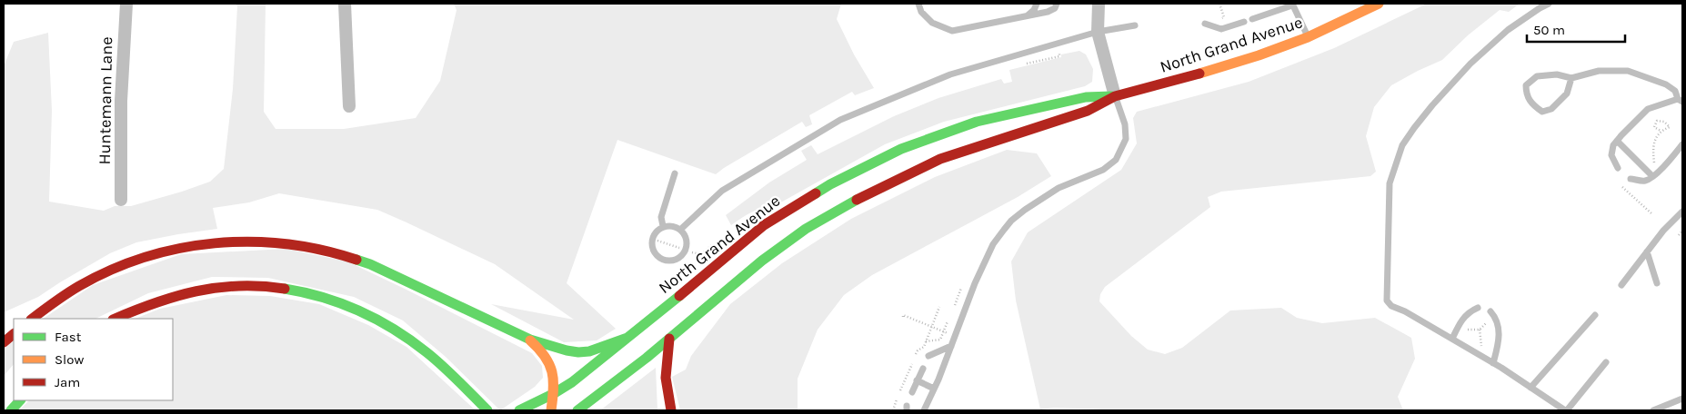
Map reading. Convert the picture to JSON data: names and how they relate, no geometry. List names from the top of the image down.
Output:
{
  "streets": {
    "main road": ["North Grand Avenue"],
    "street": ["Huntemann Lane"]
  },
  "legend": ["Fast", "Slow", "Jam"],
  "scale_bar": "50 m"
}
